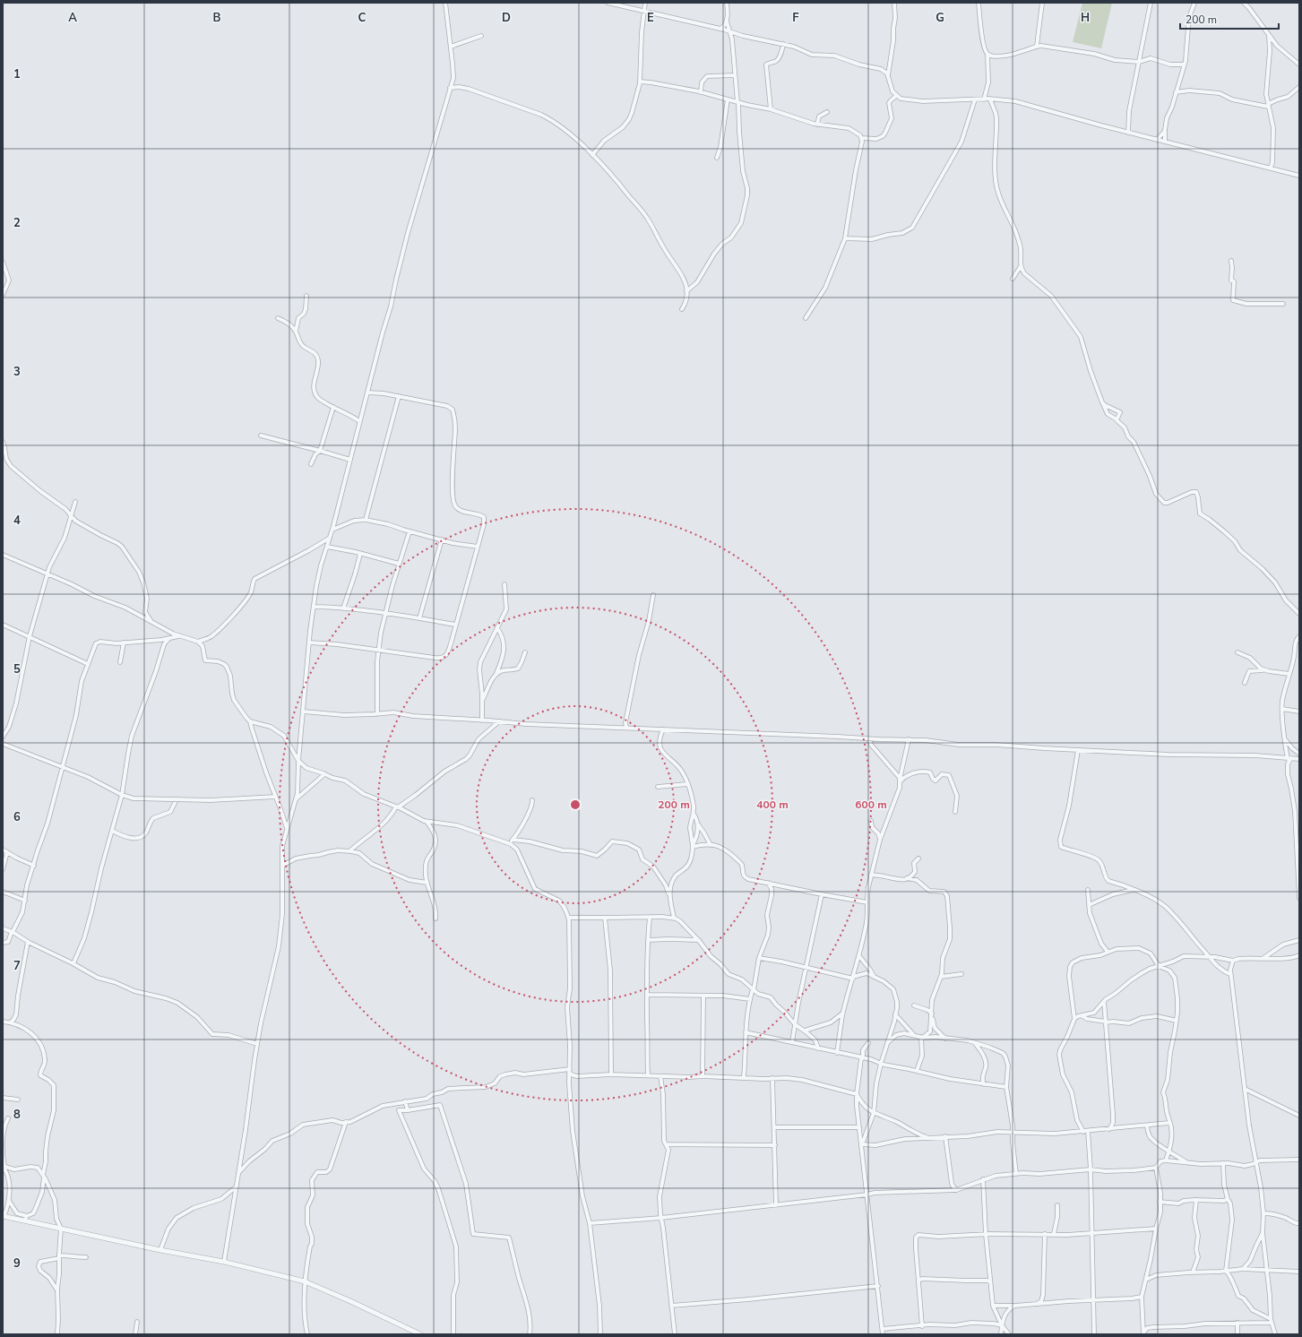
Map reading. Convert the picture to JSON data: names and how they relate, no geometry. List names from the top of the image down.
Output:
{
  "scale_bar": "200 m",
  "grid": {
    "columns": [
      "A",
      "B",
      "C",
      "D",
      "E",
      "F",
      "G",
      "H"
    ],
    "rows": [
      "1",
      "2",
      "3",
      "4",
      "5",
      "6",
      "7",
      "8",
      "9"
    ]
  },
  "rings": ["200 m", "400 m", "600 m"]
}
